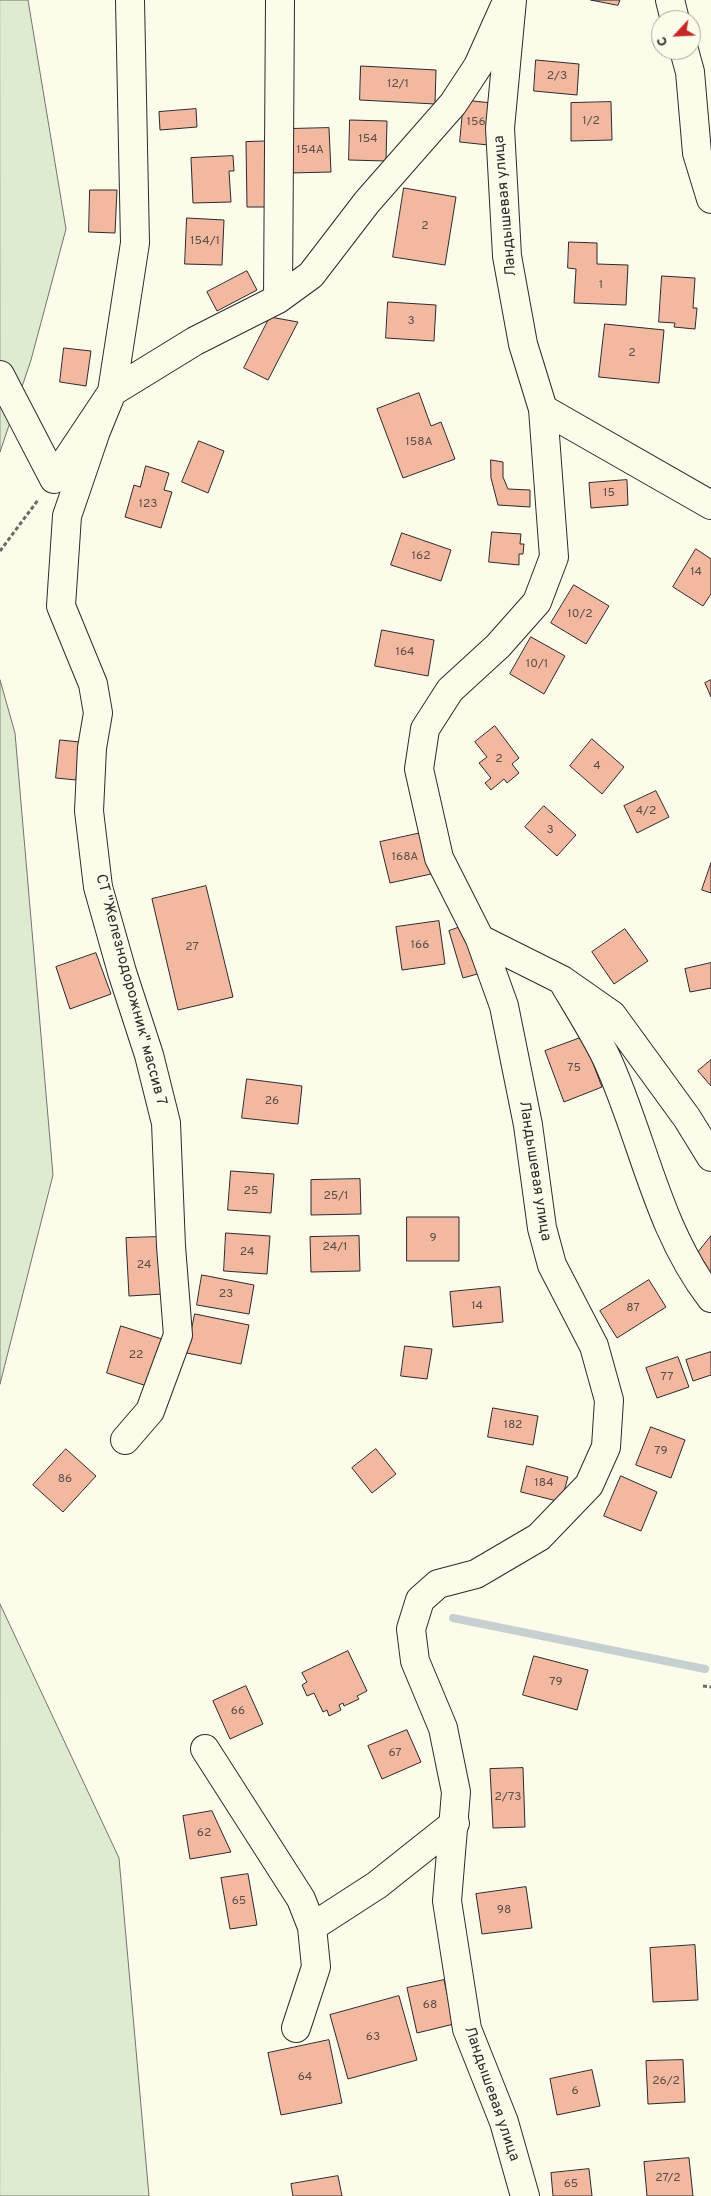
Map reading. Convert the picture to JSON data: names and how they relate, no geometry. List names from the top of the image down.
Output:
{
  "streets": {
    "street": ["Ландышевая улица", "СТ \"Железнодорожник\" массив 7"]
  },
  "house_numbers": [
    "2/3",
    "12/1",
    "1/2",
    "156",
    "154",
    "154А",
    "2",
    "154/1",
    "1",
    "3",
    "2",
    "158А",
    "15",
    "123",
    "162",
    "14",
    "10/2",
    "164",
    "10/1",
    "2",
    "4",
    "4/2",
    "3",
    "168А",
    "166",
    "27",
    "75",
    "26",
    "25",
    "25/1",
    "9",
    "24/1",
    "24",
    "24",
    "23",
    "14",
    "87",
    "22",
    "77",
    "182",
    "79",
    "86",
    "184",
    "79",
    "66",
    "67",
    "2/73",
    "62",
    "65",
    "98",
    "68",
    "63",
    "64",
    "26/2",
    "6",
    "27/2",
    "65"
  ],
  "north": "bottom left"
}
